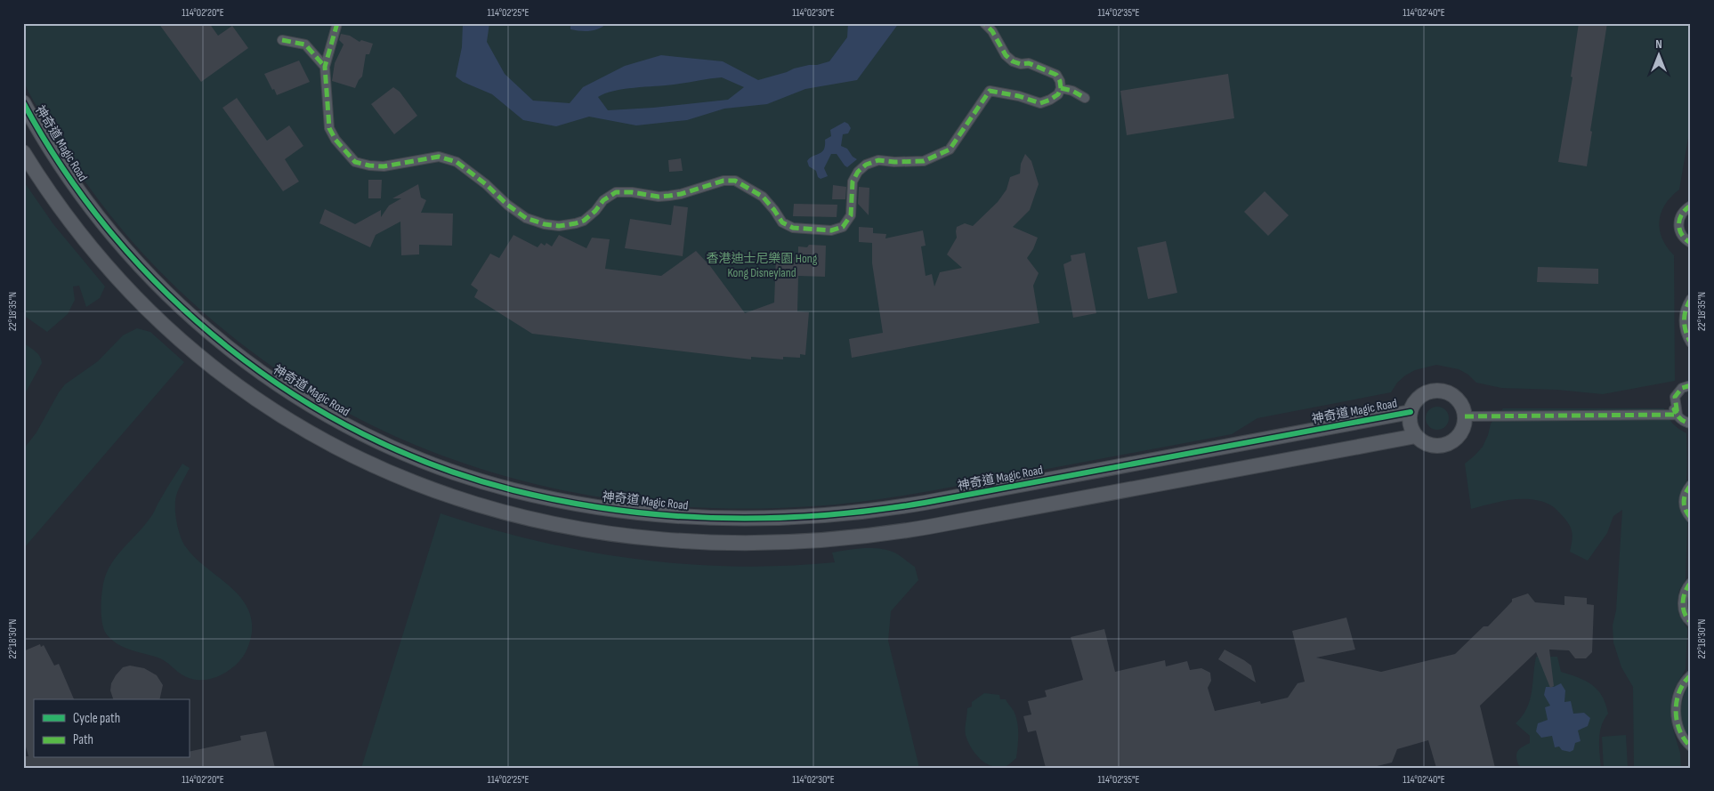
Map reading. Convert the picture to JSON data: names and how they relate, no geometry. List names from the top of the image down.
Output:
{
  "streets": {
    "street": ["神奇道 Magic Road"]
  },
  "parks": ["香港迪士尼樂園 Hong Kong Disneyland"],
  "legend": ["Cycle path", "Path"],
  "north": "top",
  "coordinates": [
    "114°02'20\"E",
    "114°02'25\"E",
    "114°02'30\"E",
    "114°02'35\"E",
    "114°02'40\"E",
    "22°18'35\"N",
    "22°18'30\"N"
  ]
}
